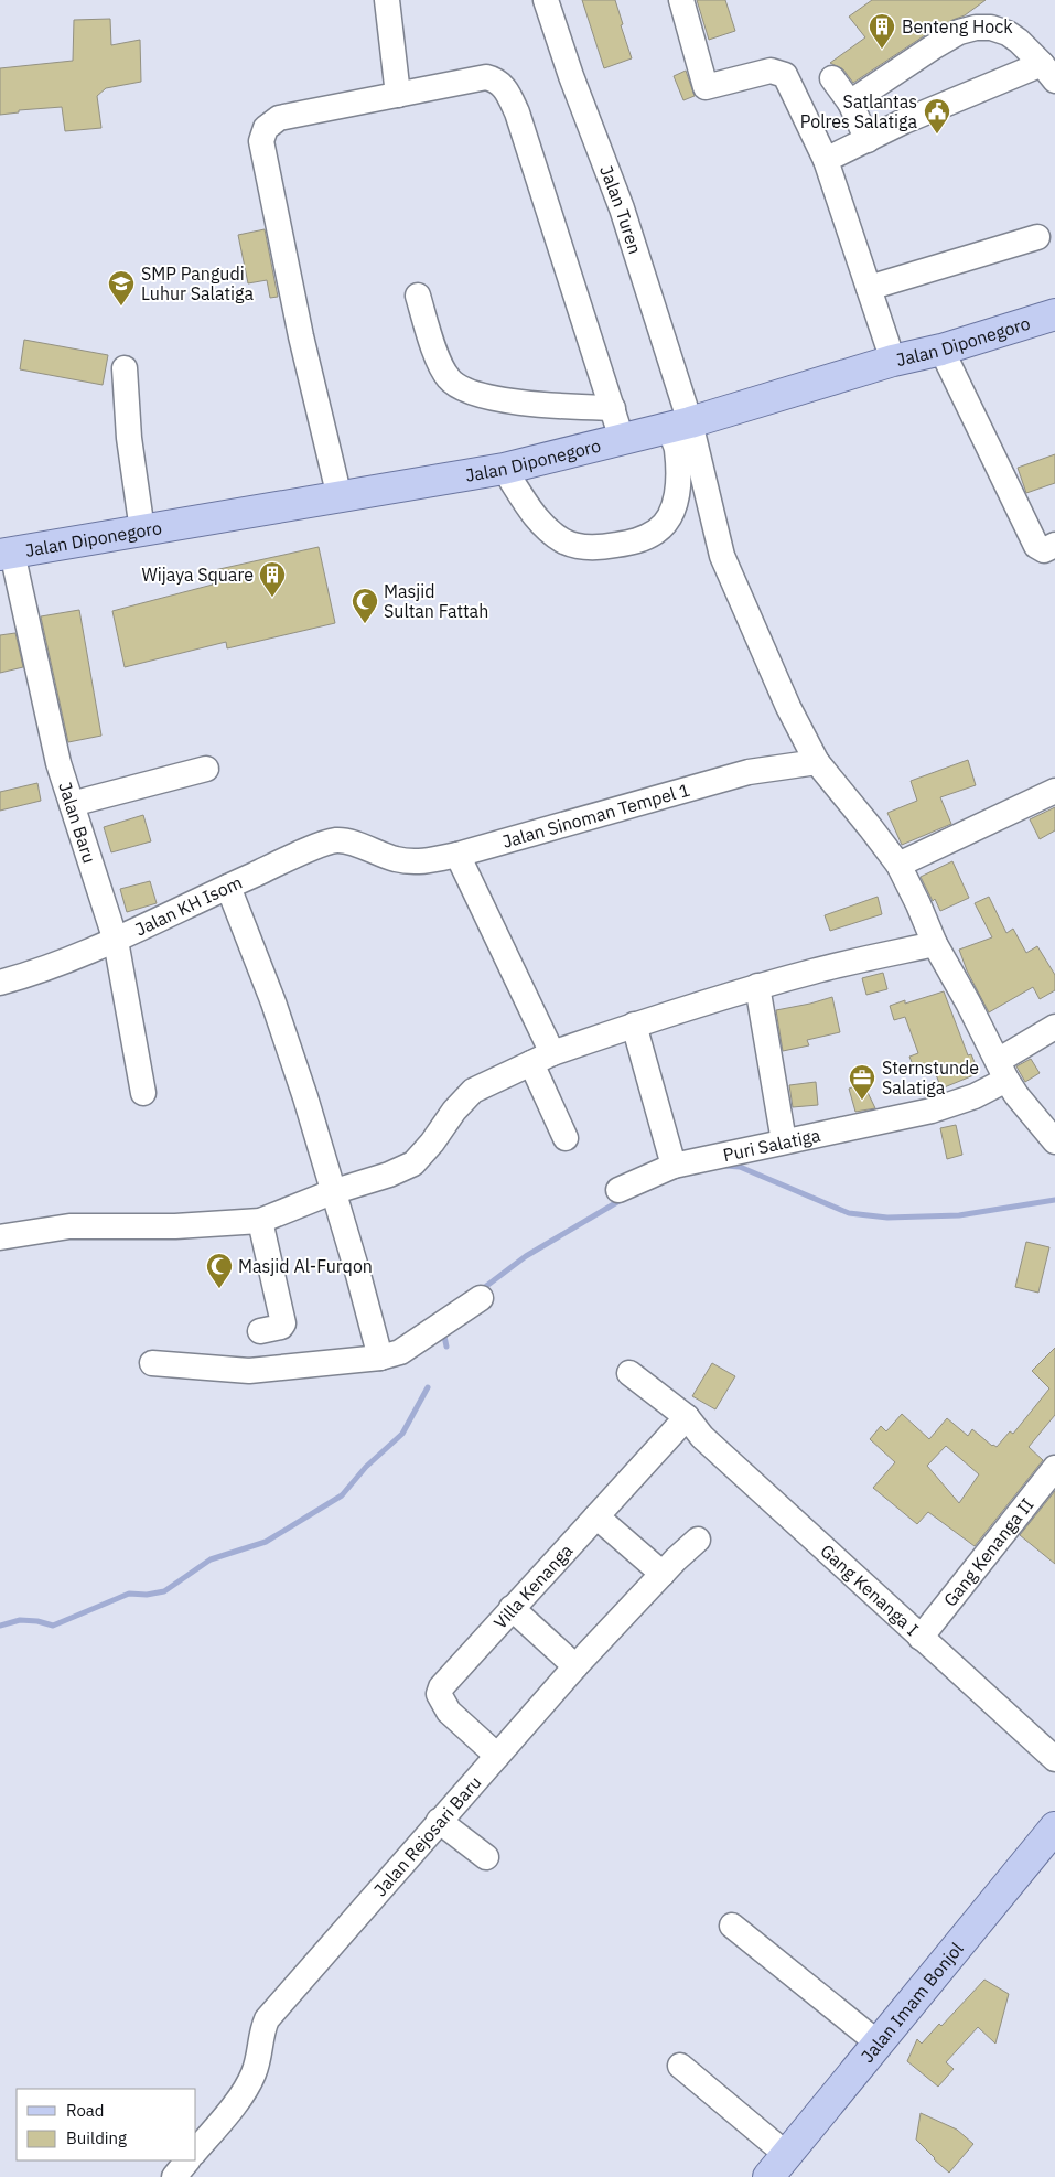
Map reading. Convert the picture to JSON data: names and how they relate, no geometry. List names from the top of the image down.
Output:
{
  "streets": {
    "main road": ["Jalan Diponegoro", "Jalan Imam Bonjol"],
    "street": [
      "Jalan Turen",
      "Jalan Sinoman Tempel 1",
      "Jalan Baru",
      "Jalan KH Isom",
      "Puri Salatiga",
      "Gang Kenanga II",
      "Villa Kenanga",
      "Gang Kenanga I",
      "Jalan Rejosari Baru"
    ]
  },
  "crossings": [
    ["Jalan Turen", "Jalan Diponegoro"],
    ["Jalan Diponegoro", "Jalan Baru"],
    ["Jalan Sinoman Tempel 1", "Jalan KH Isom"],
    ["Jalan Baru", "Jalan KH Isom"],
    ["Gang Kenanga II", "Gang Kenanga I"],
    ["Villa Kenanga", "Gang Kenanga I"],
    ["Villa Kenanga", "Jalan Rejosari Baru"]
  ],
  "places": {
    "building": ["Benteng Hock", "Wijaya Square"],
    "public building": ["Satlantas Polres Salatiga"],
    "school or university": ["SMP Pangudi Luhur Salatiga"],
    "mosque": ["Masjid Sultan Fattah", "Masjid Al-Furqon"],
    "office": ["Sternstunde Salatiga"]
  },
  "legend": ["Road", "Building"]
}
